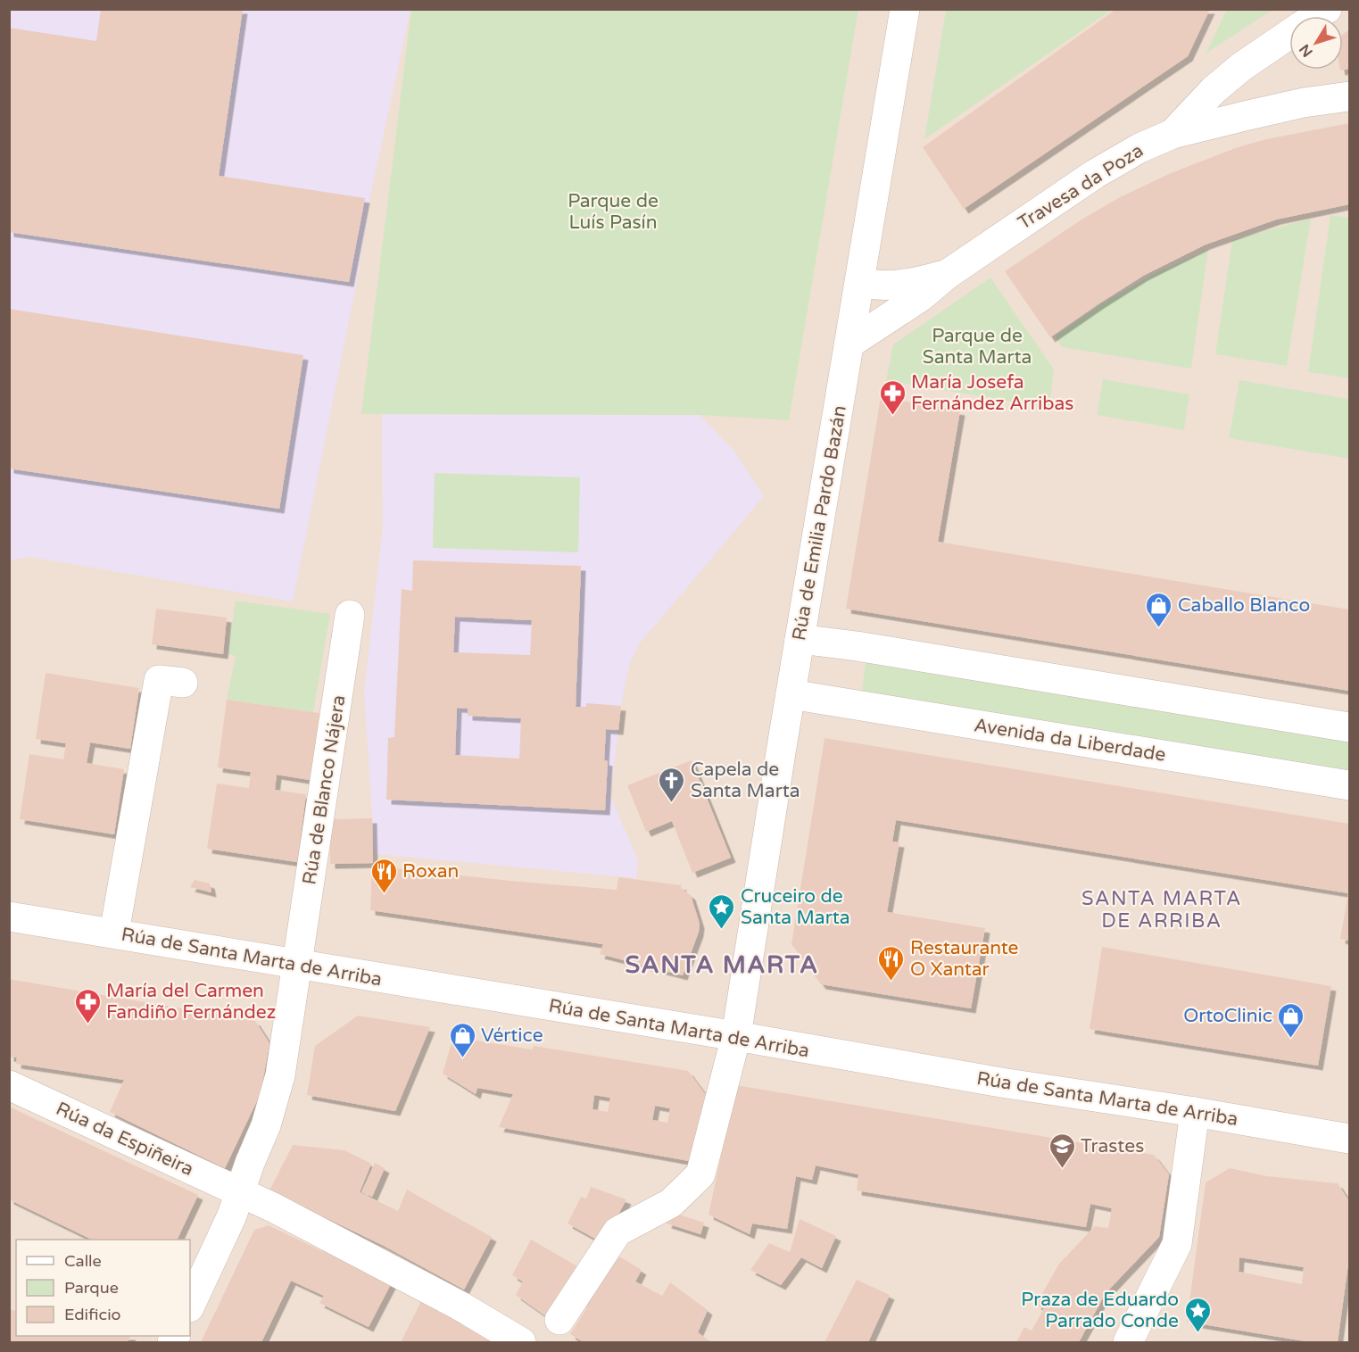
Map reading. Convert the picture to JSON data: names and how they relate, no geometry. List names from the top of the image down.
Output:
{
  "streets": {
    "street": [
      "Travesa da Poza",
      "Rúa de Emilia Pardo Bazán",
      "Avenida da Liberdade",
      "Rúa de Blanco Nájera",
      "Rúa de Santa Marta de Arriba",
      "Rúa da Espiñeira"
    ]
  },
  "crossings": [
    ["Travesa da Poza", "Rúa de Emilia Pardo Bazán"],
    ["Rúa de Emilia Pardo Bazán", "Avenida da Liberdade"],
    ["Rúa de Emilia Pardo Bazán", "Rúa de Santa Marta de Arriba"],
    ["Rúa de Blanco Nájera", "Rúa de Santa Marta de Arriba"],
    ["Rúa de Blanco Nájera", "Rúa da Espiñeira"]
  ],
  "districts": ["SANTA MARTA DE ARRIBA", "SANTA MARTA"],
  "parks": ["Parque de Luís Pasín", "Parque de Santa Marta"],
  "places": {
    "pharmacy": ["María Josefa Fernández Arribas", "María del Carmen Fandiño Fernández"],
    "shop": ["Caballo Blanco", "OrtoClinic", "Vértice"],
    "church": ["Capela de Santa Marta"],
    "restaurant": ["Roxan", "Restaurante O Xantar"],
    "place": ["Cruceiro de Santa Marta", "Praza de Eduardo Parrado Conde"],
    "school or university": ["Trastes"]
  },
  "legend": ["Calle", "Parque", "Edificio"],
  "north": "bottom left"
}
